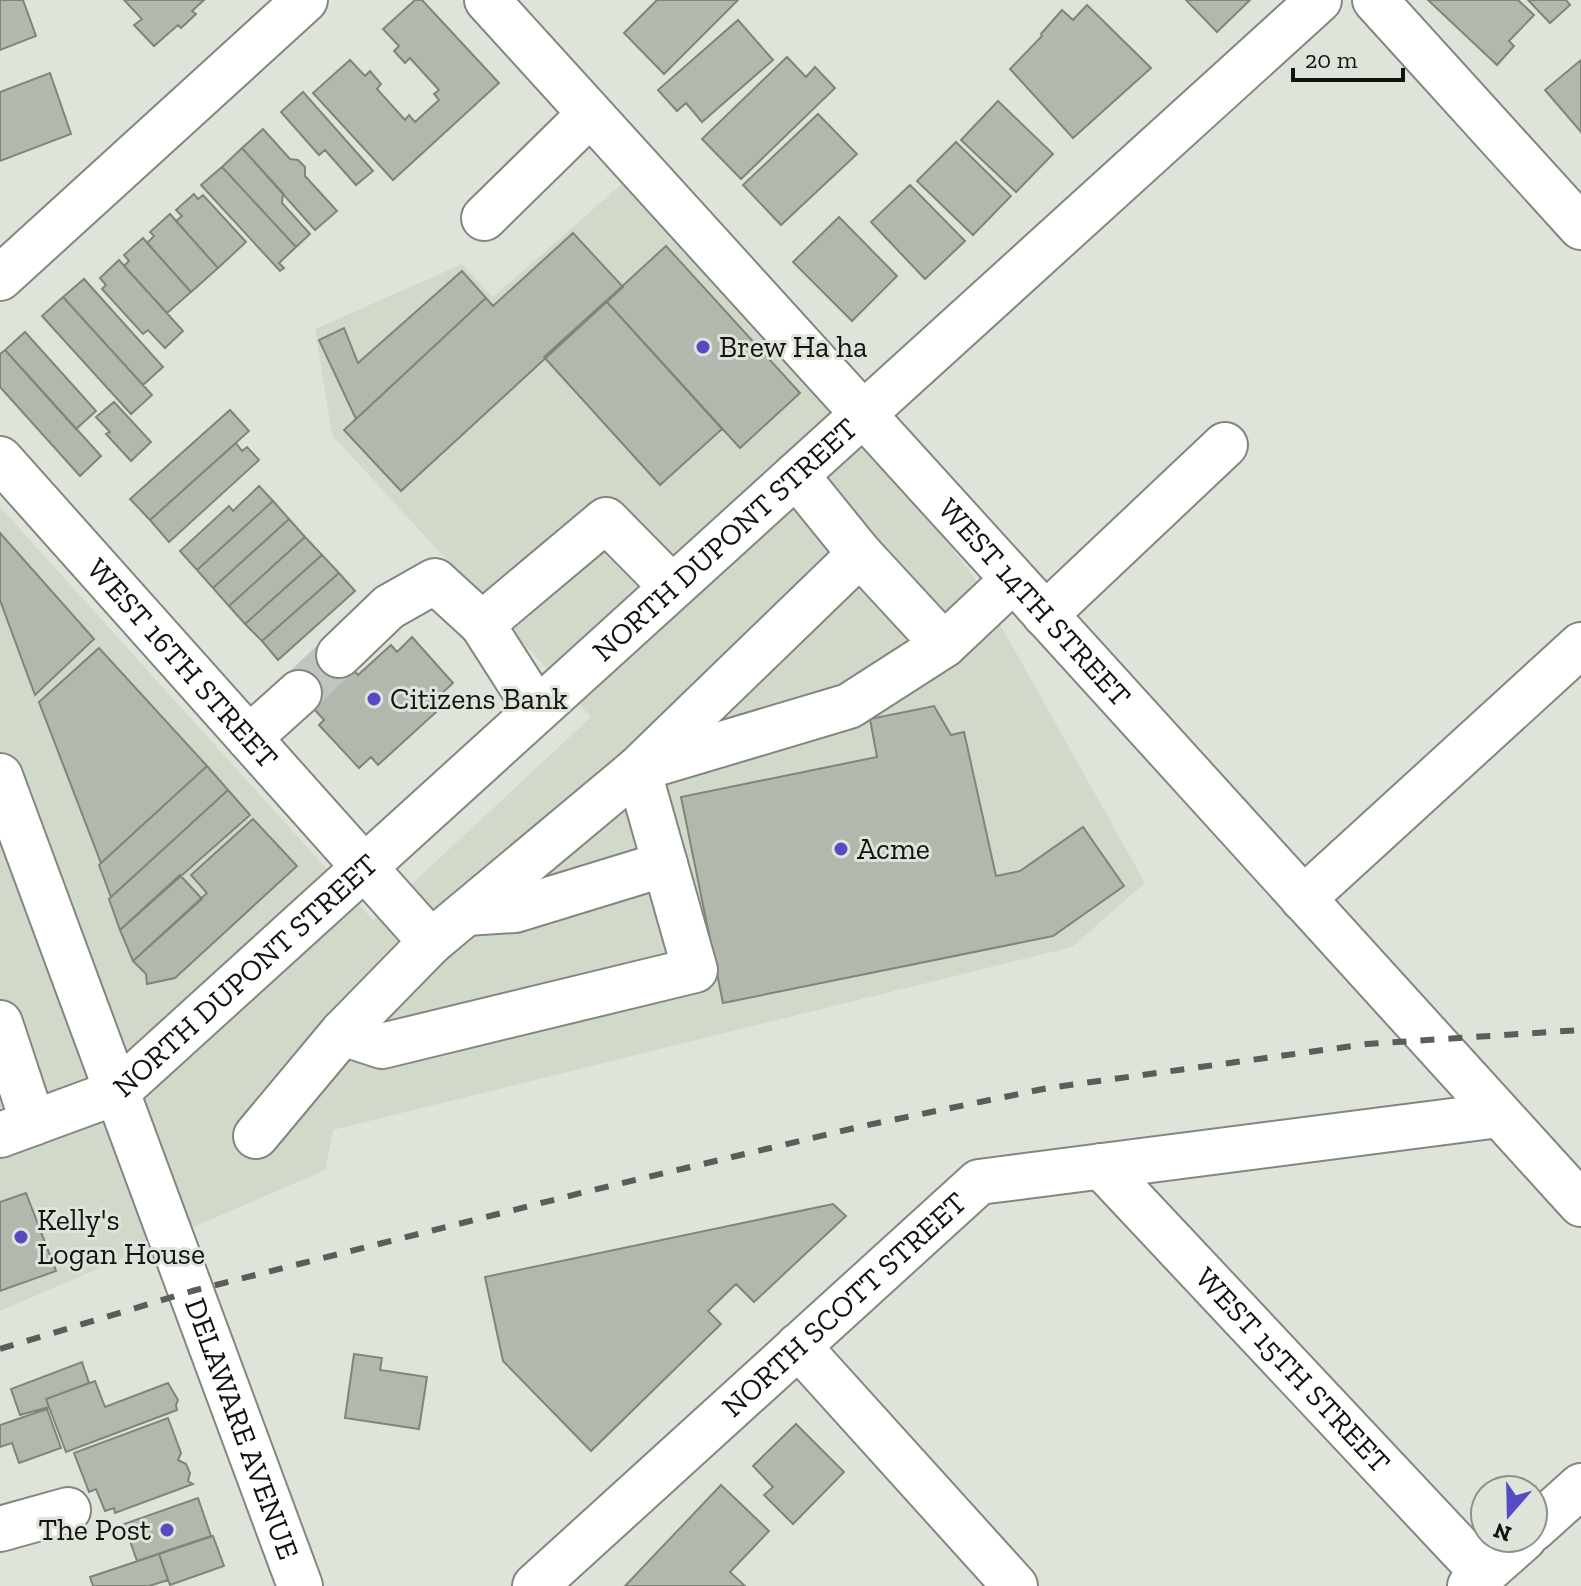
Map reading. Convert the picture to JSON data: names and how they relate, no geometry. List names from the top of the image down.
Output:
{
  "streets": {
    "street": [
      "NORTH DUPONT STREET",
      "WEST 14TH STREET",
      "WEST 16TH STREET",
      "NORTH SCOTT STREET",
      "WEST 15TH STREET",
      "DELAWARE AVENUE"
    ]
  },
  "crossings": [
    ["NORTH DUPONT STREET", "WEST 14TH STREET"],
    ["NORTH DUPONT STREET", "WEST 16TH STREET"],
    ["NORTH DUPONT STREET", "DELAWARE AVENUE"],
    ["WEST 14TH STREET", "NORTH SCOTT STREET"],
    ["NORTH SCOTT STREET", "WEST 15TH STREET"]
  ],
  "places": [
    "Brew Ha ha",
    "Citizens Bank",
    "Acme",
    "Kelly's Logan House",
    "The Post"
  ],
  "scale_bar": "20 m",
  "north": "bottom"
}
